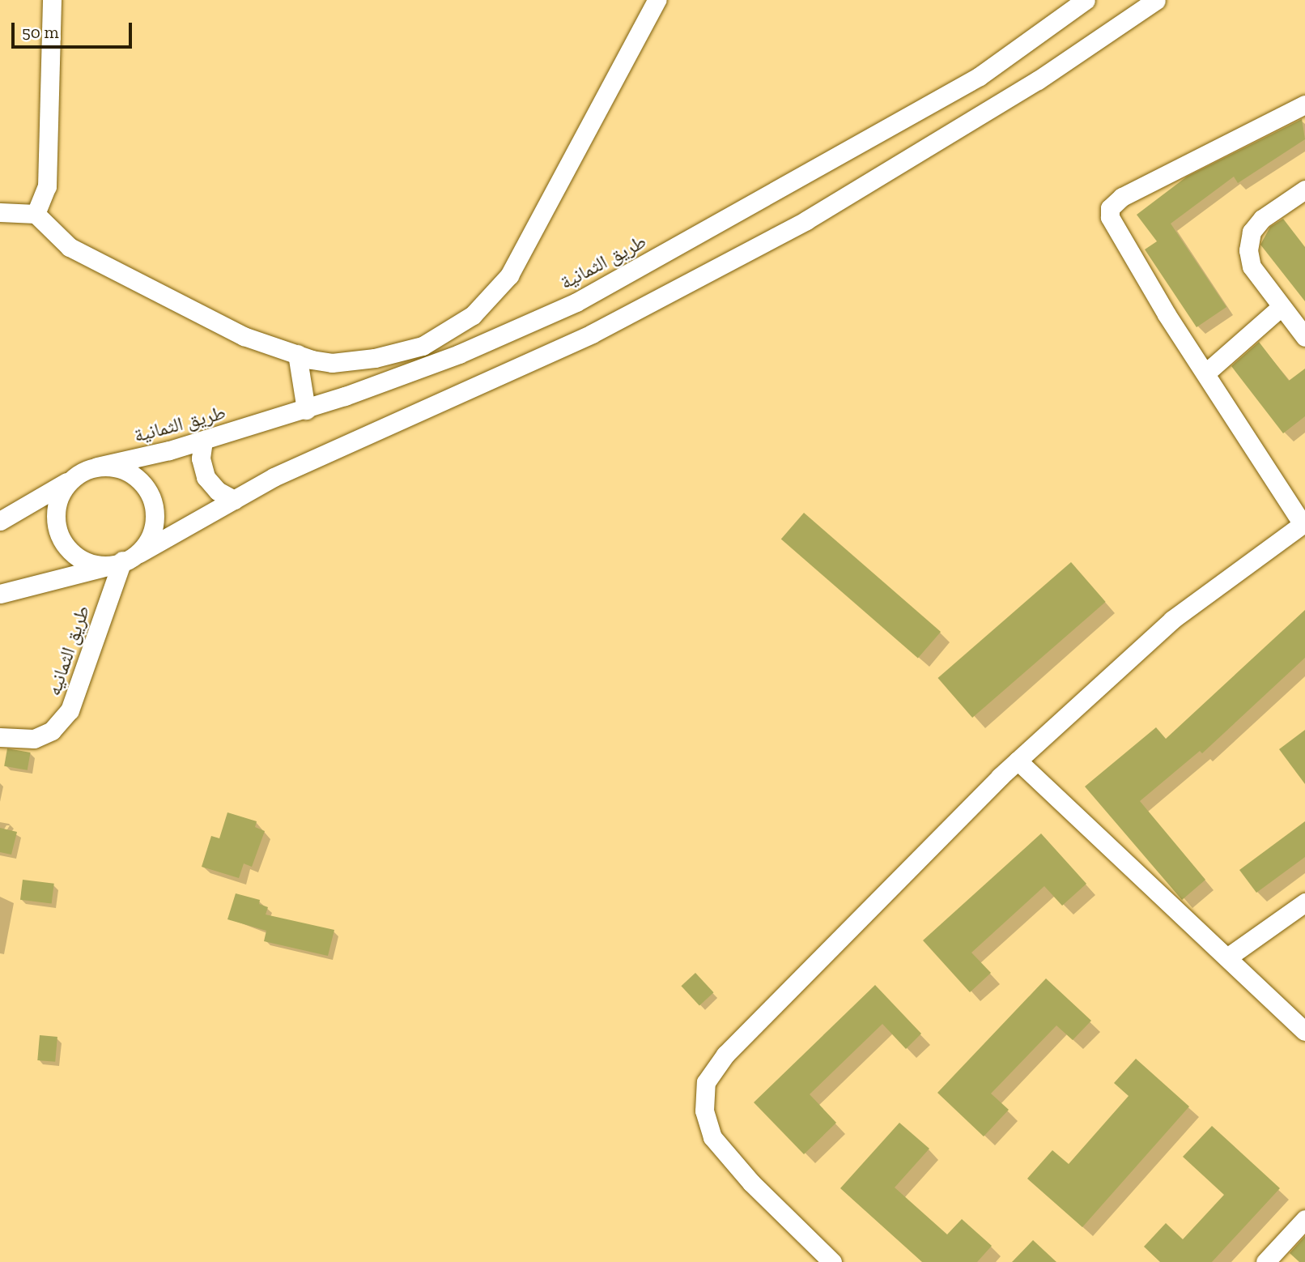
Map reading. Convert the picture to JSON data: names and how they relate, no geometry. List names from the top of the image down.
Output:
{
  "streets": {
    "street": ["طريق الثمانية", "طريق الثمانيه"]
  },
  "crossings": [
    ["طريق الثمانية", "طريق الثمانيه"]
  ],
  "scale_bar": "50 m"
}
